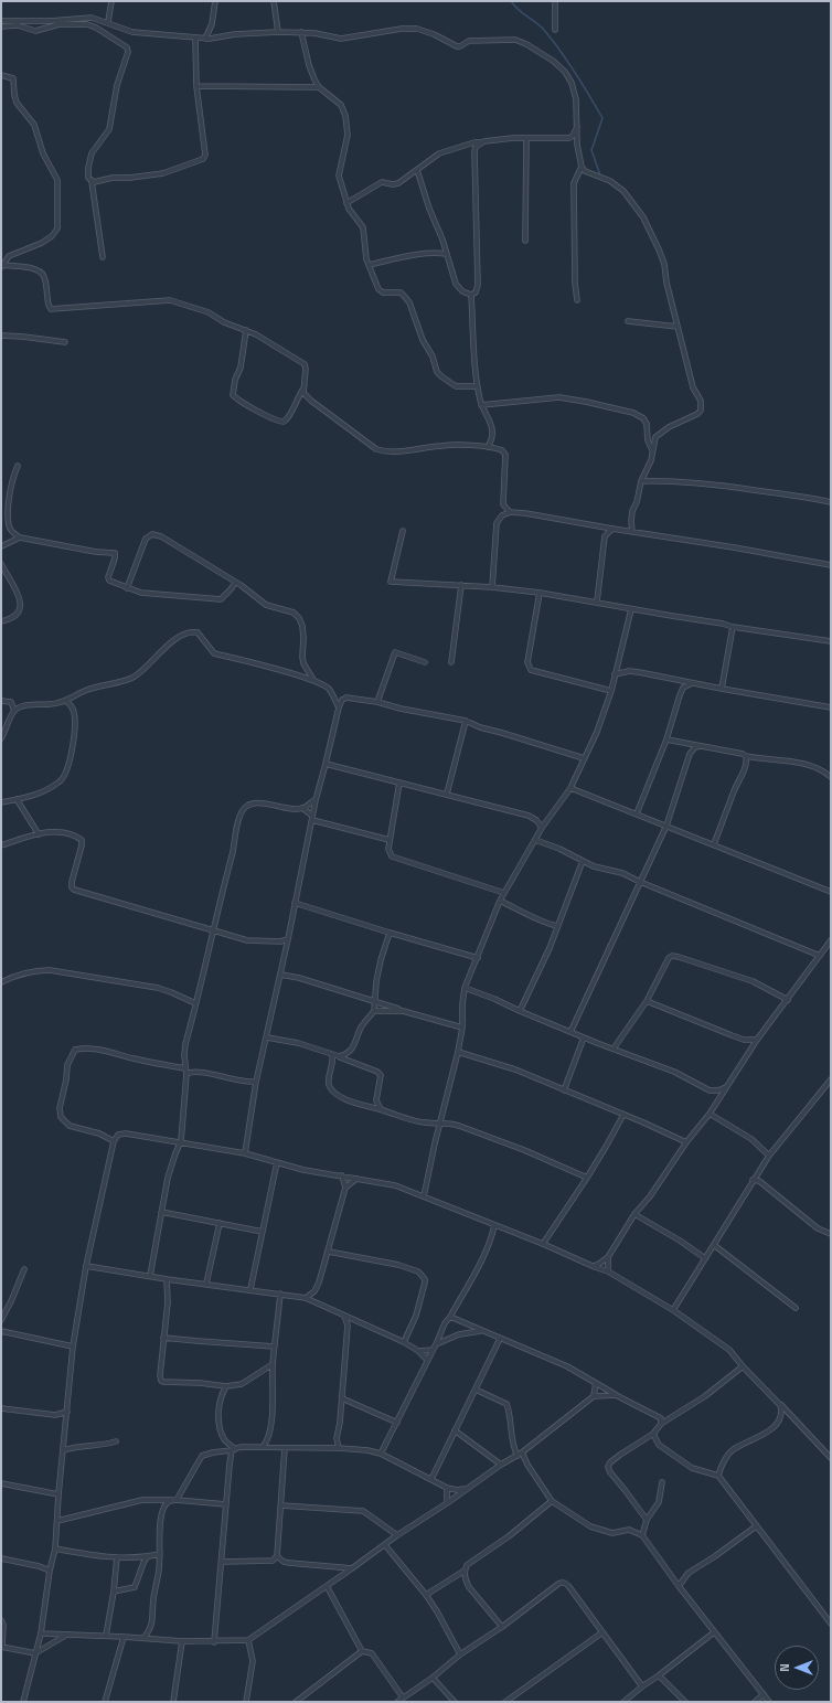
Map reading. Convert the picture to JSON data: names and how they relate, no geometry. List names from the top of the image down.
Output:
{
  "north": "left"
}
